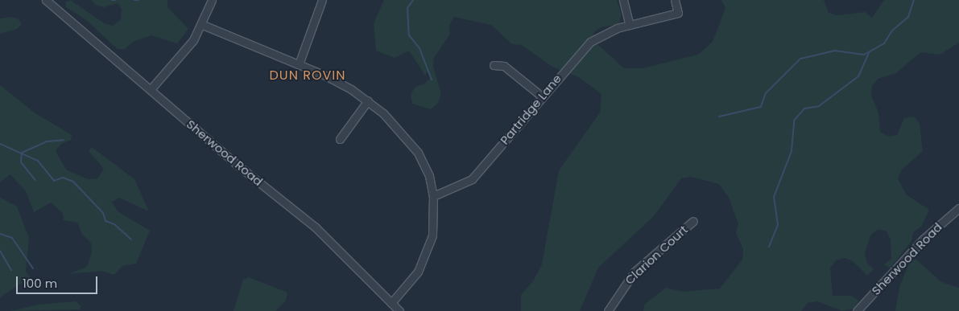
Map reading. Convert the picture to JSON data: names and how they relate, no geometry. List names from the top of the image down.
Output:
{
  "streets": {
    "street": ["Partridge Lane", "Sherwood Road", "Clarion Court"]
  },
  "districts": ["DUN ROVIN"],
  "scale_bar": "100 m"
}
